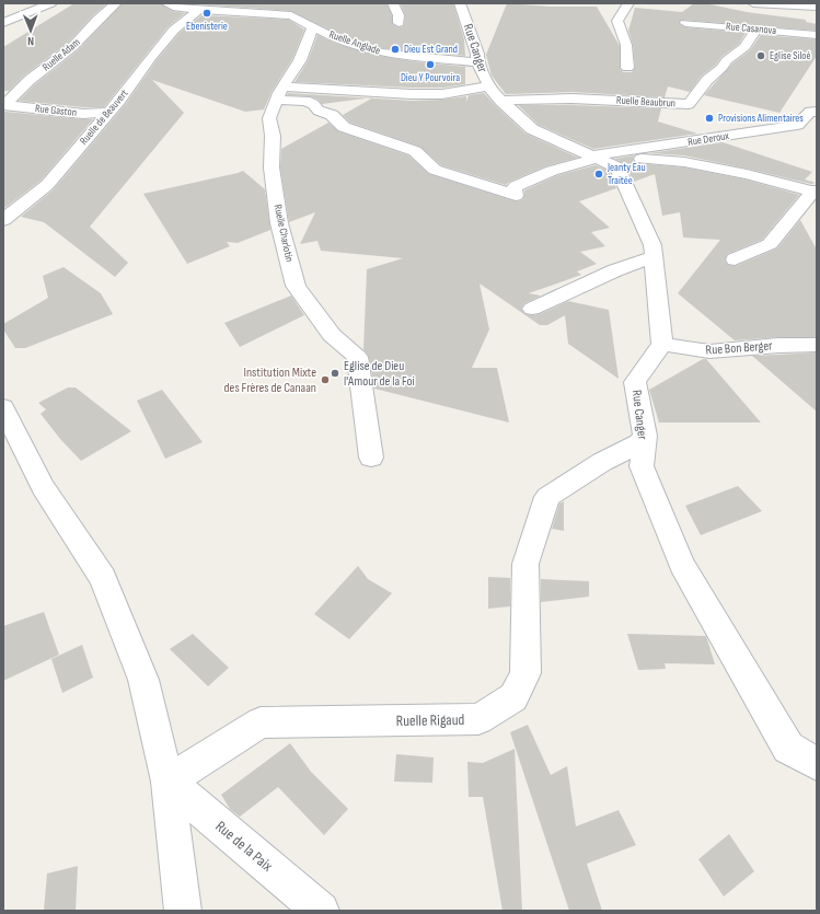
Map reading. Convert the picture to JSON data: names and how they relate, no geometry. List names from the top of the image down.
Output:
{
  "streets": {
    "street": [
      "Rue Casanova",
      "Ruelle Anglade",
      "Rue Canger",
      "Ruelle Adam",
      "Ruelle Beaubrun",
      "Rue Gaston",
      "Ruelle de Beauvert",
      "Rue Deroux",
      "Ruelle Charlotin",
      "Rue Bon Berger",
      "Ruelle Rigaud",
      "Rue de la Paix"
    ]
  },
  "crossings": [
    ["Rue Casanova", "Ruelle Beaubrun"],
    ["Ruelle Anglade", "Rue Canger"],
    ["Ruelle Anglade", "Ruelle de Beauvert"],
    ["Ruelle Anglade", "Ruelle Charlotin"],
    ["Rue Canger", "Ruelle Beaubrun"],
    ["Rue Canger", "Rue Deroux"],
    ["Rue Canger", "Rue Bon Berger"],
    ["Rue Canger", "Ruelle Rigaud"],
    ["Ruelle Adam", "Rue Gaston"],
    ["Ruelle Beaubrun", "Ruelle Charlotin"],
    ["Rue Gaston", "Ruelle de Beauvert"],
    ["Ruelle Rigaud", "Rue de la Paix"]
  ],
  "places": [
    "Ebenisterie",
    "Dieu Est Grand",
    "Eglise Siloé",
    "Dieu Y Pourvoira",
    "Provisions Alimentaires",
    "Jeanty Eau Traitée",
    "Eglise de Dieu l'Amour de la Foi",
    "Institution Mixte des Frères de Canaan"
  ],
  "north": "bottom"
}
